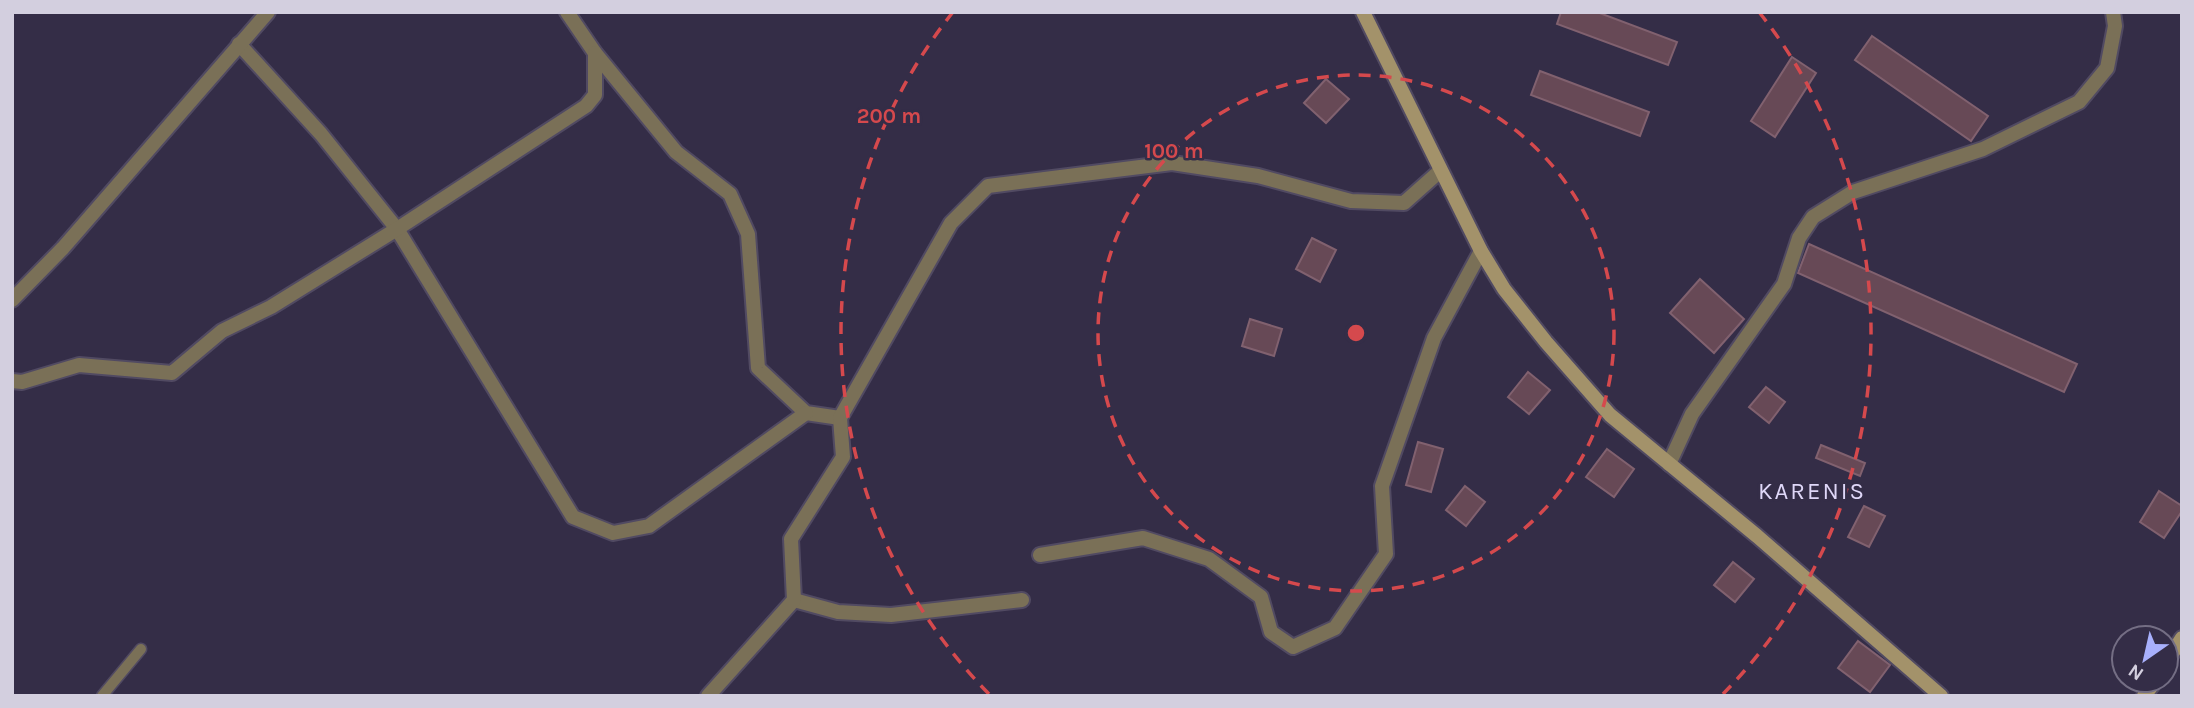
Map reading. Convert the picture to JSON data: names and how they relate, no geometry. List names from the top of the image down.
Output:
{
  "districts": ["KARENIS"],
  "north": "bottom left",
  "rings": ["200 m", "100 m"]
}
